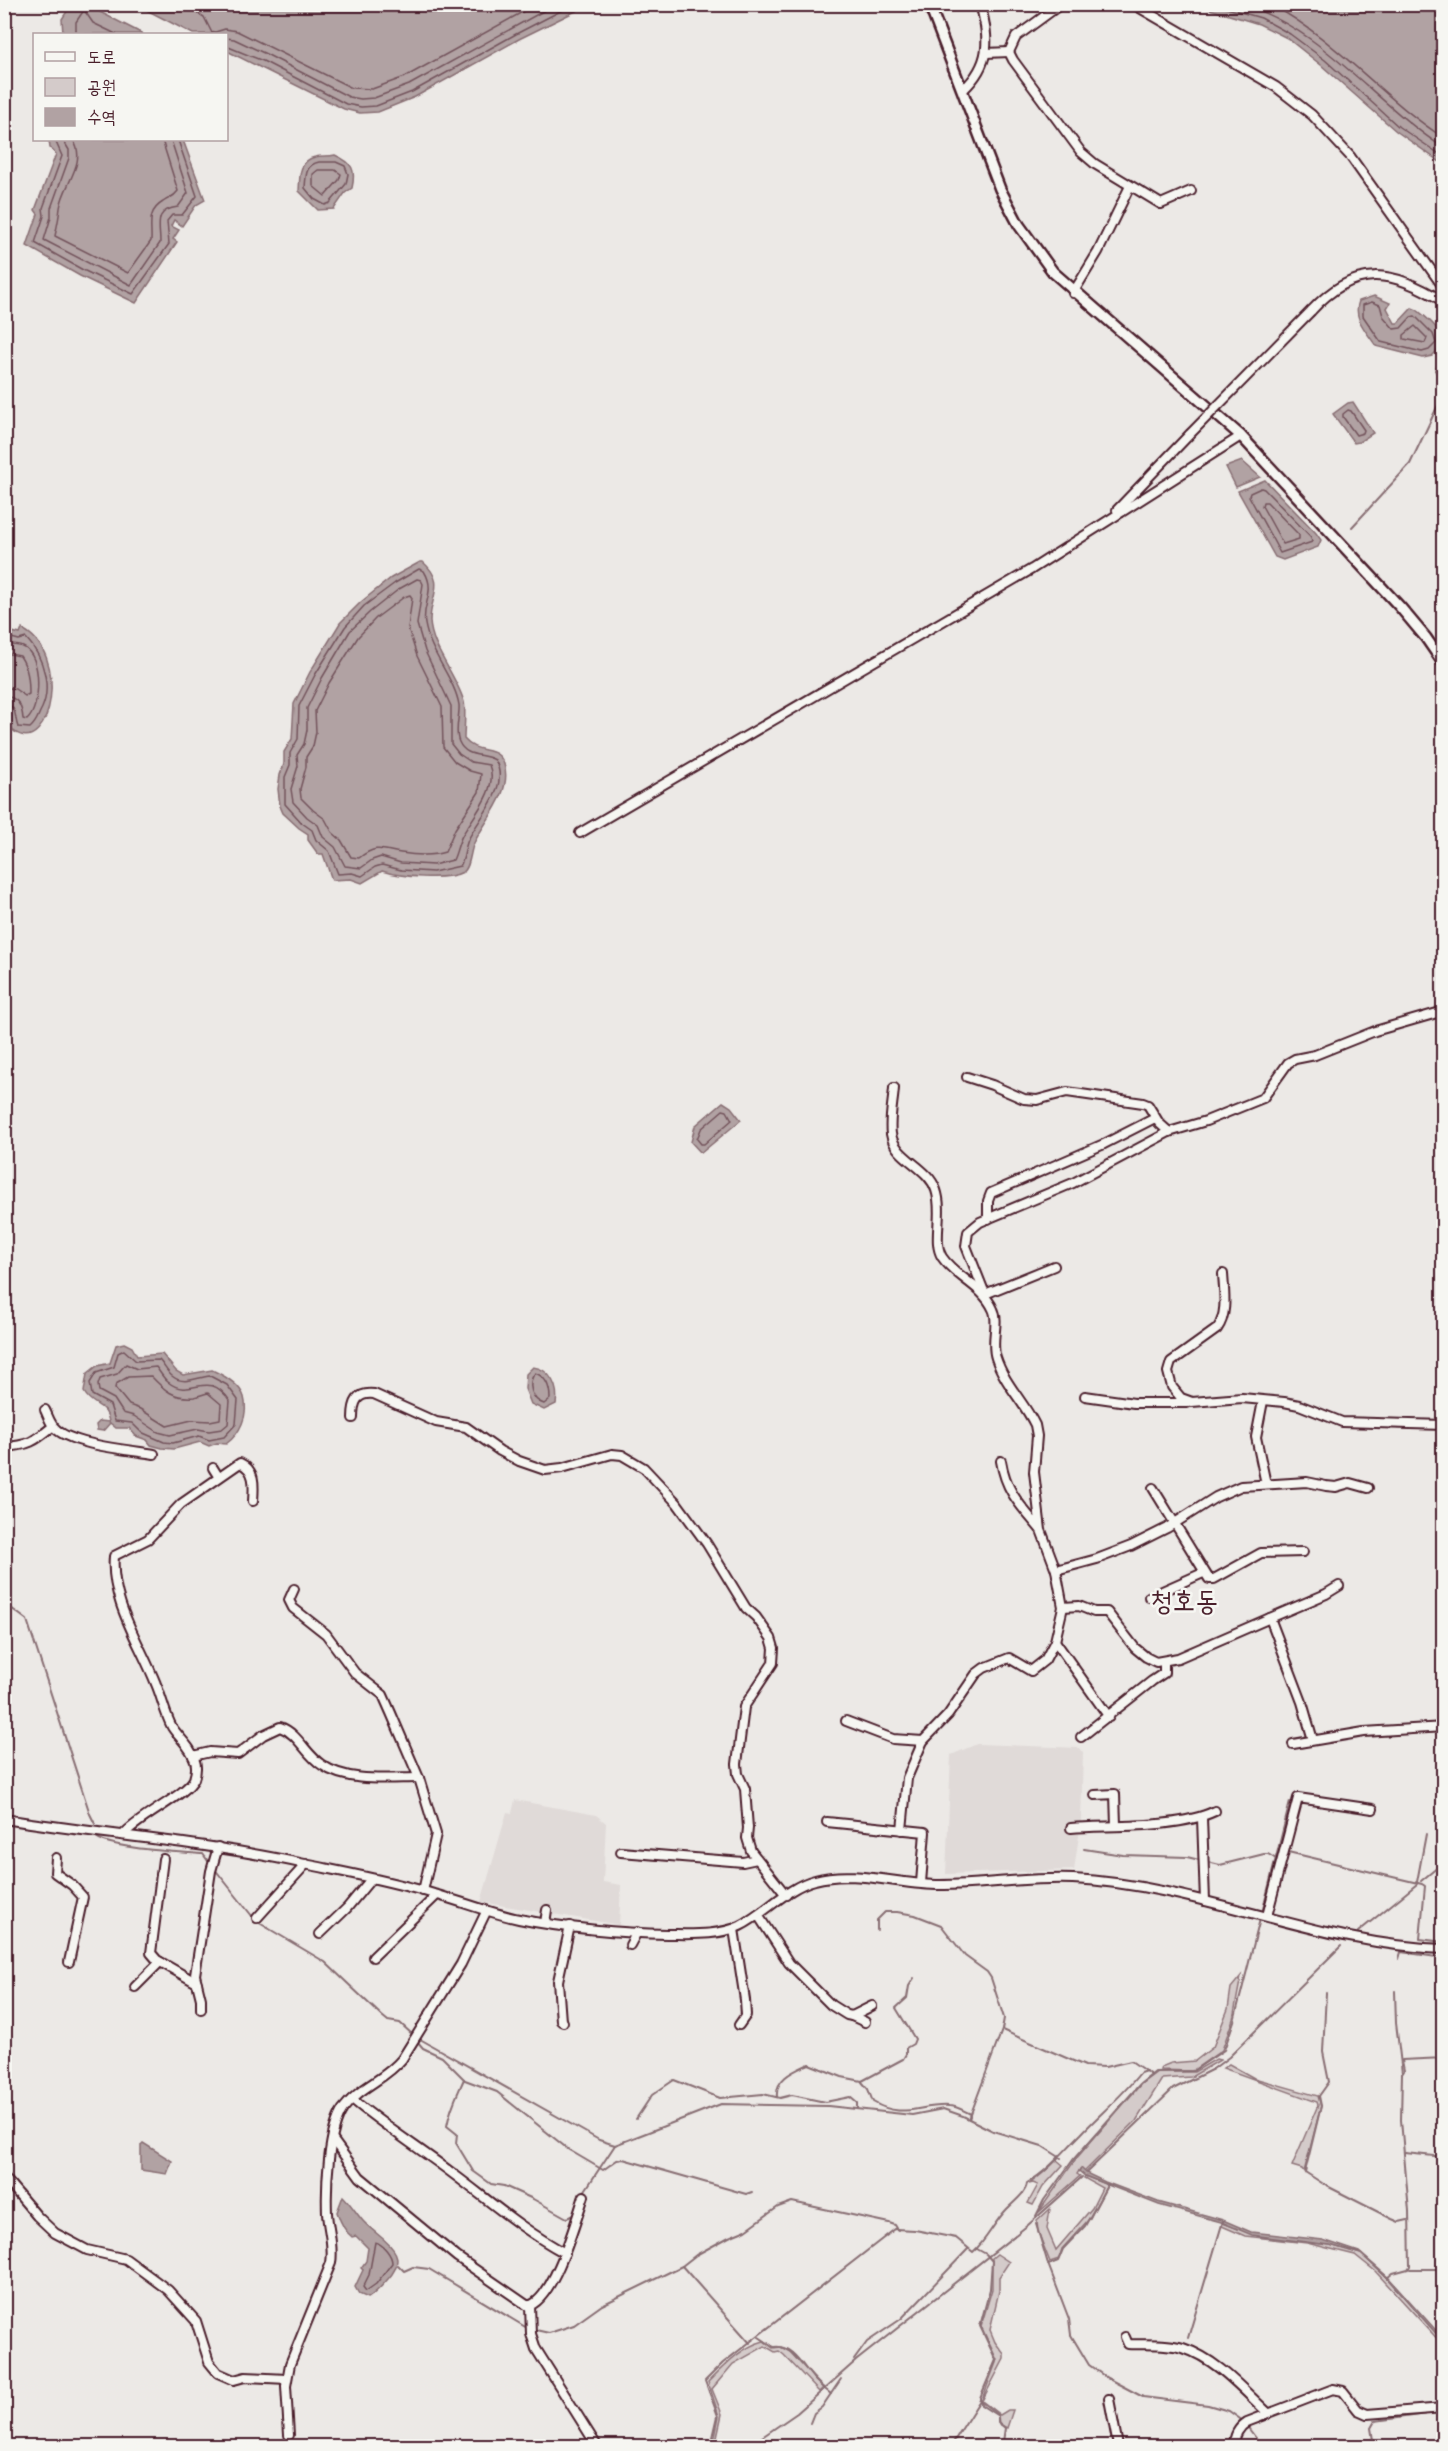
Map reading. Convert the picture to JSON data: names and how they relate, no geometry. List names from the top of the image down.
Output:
{
  "districts": ["청호동"],
  "legend": ["도로", "공원", "수역"]
}
